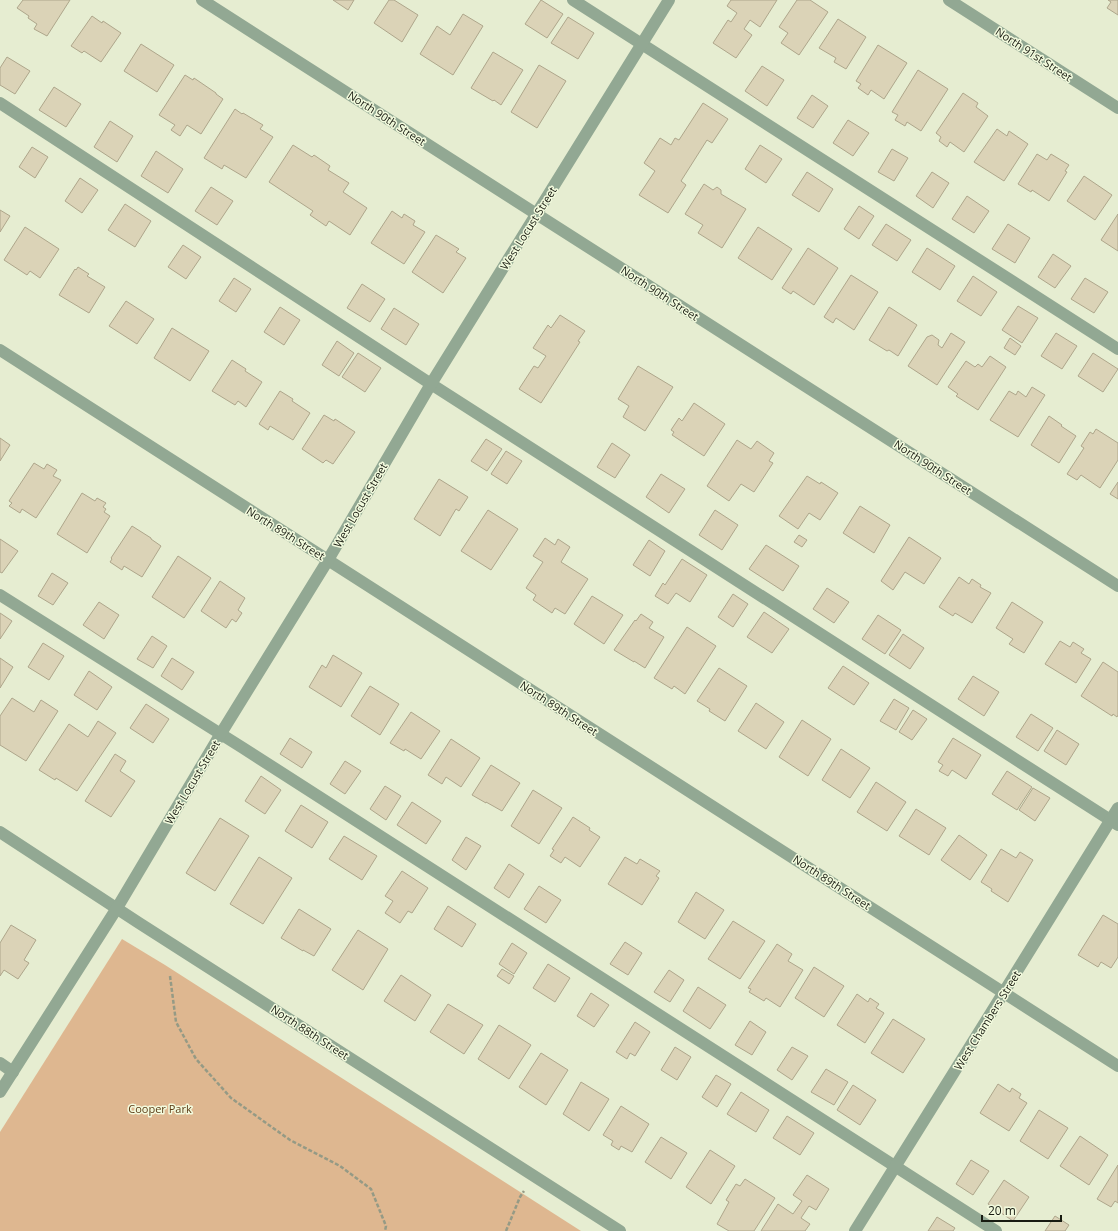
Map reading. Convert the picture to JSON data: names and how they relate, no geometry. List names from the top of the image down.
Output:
{
  "streets": {
    "street": [
      "North 91st Street",
      "North 90th Street",
      "West Locust Street",
      "North 89th Street",
      "West Chambers Street",
      "North 88th Street"
    ]
  },
  "crossings": [
    ["North 90th Street", "West Locust Street"],
    ["West Locust Street", "North 89th Street"],
    ["West Locust Street", "North 88th Street"],
    ["North 89th Street", "West Chambers Street"]
  ],
  "parks": ["Cooper Park"],
  "scale_bar": "20 m"
}
